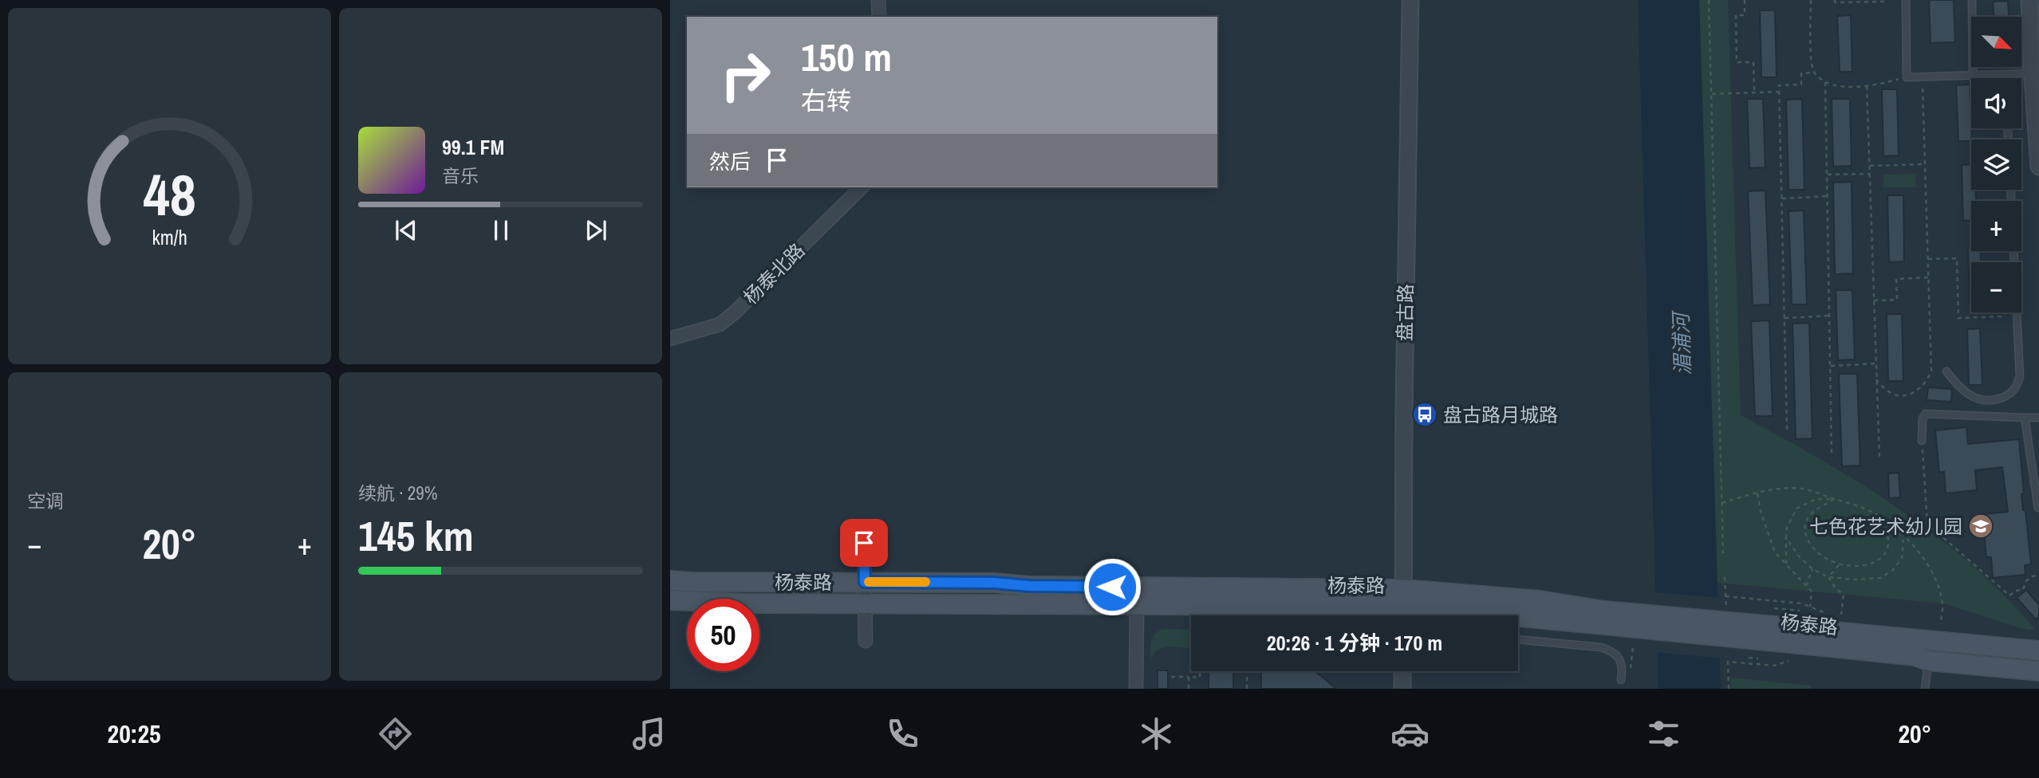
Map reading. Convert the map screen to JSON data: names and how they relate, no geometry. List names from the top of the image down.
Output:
{
  "streets": {
    "main road": ["杨泰路"],
    "street": ["杨泰北路", "盘古路"]
  },
  "crossings": [
    ["盘古路", "杨泰路"]
  ],
  "water": ["湄浦河"],
  "places": {
    "bus stop": ["盘古路月城路"],
    "school or university": ["七色花艺术幼儿园"]
  },
  "north": "bottom right",
  "page": {
    "map_buttons": ["+", "−"],
    "turn": ["150 m", "右转"],
    "song": ["99.1 FM", "音乐"],
    "then": "然后",
    "tile": [
      "空调",
      ["续航 · 29%", "145 km"]
    ],
    "heat": ["−", "20°", "+"],
    "limit": "50",
    "trip": "20:26 · 1 分钟 · 170 m",
    "tabs": ["20:25", "20°"],
    "gauge": ["48", "km/h"]
  }
}
